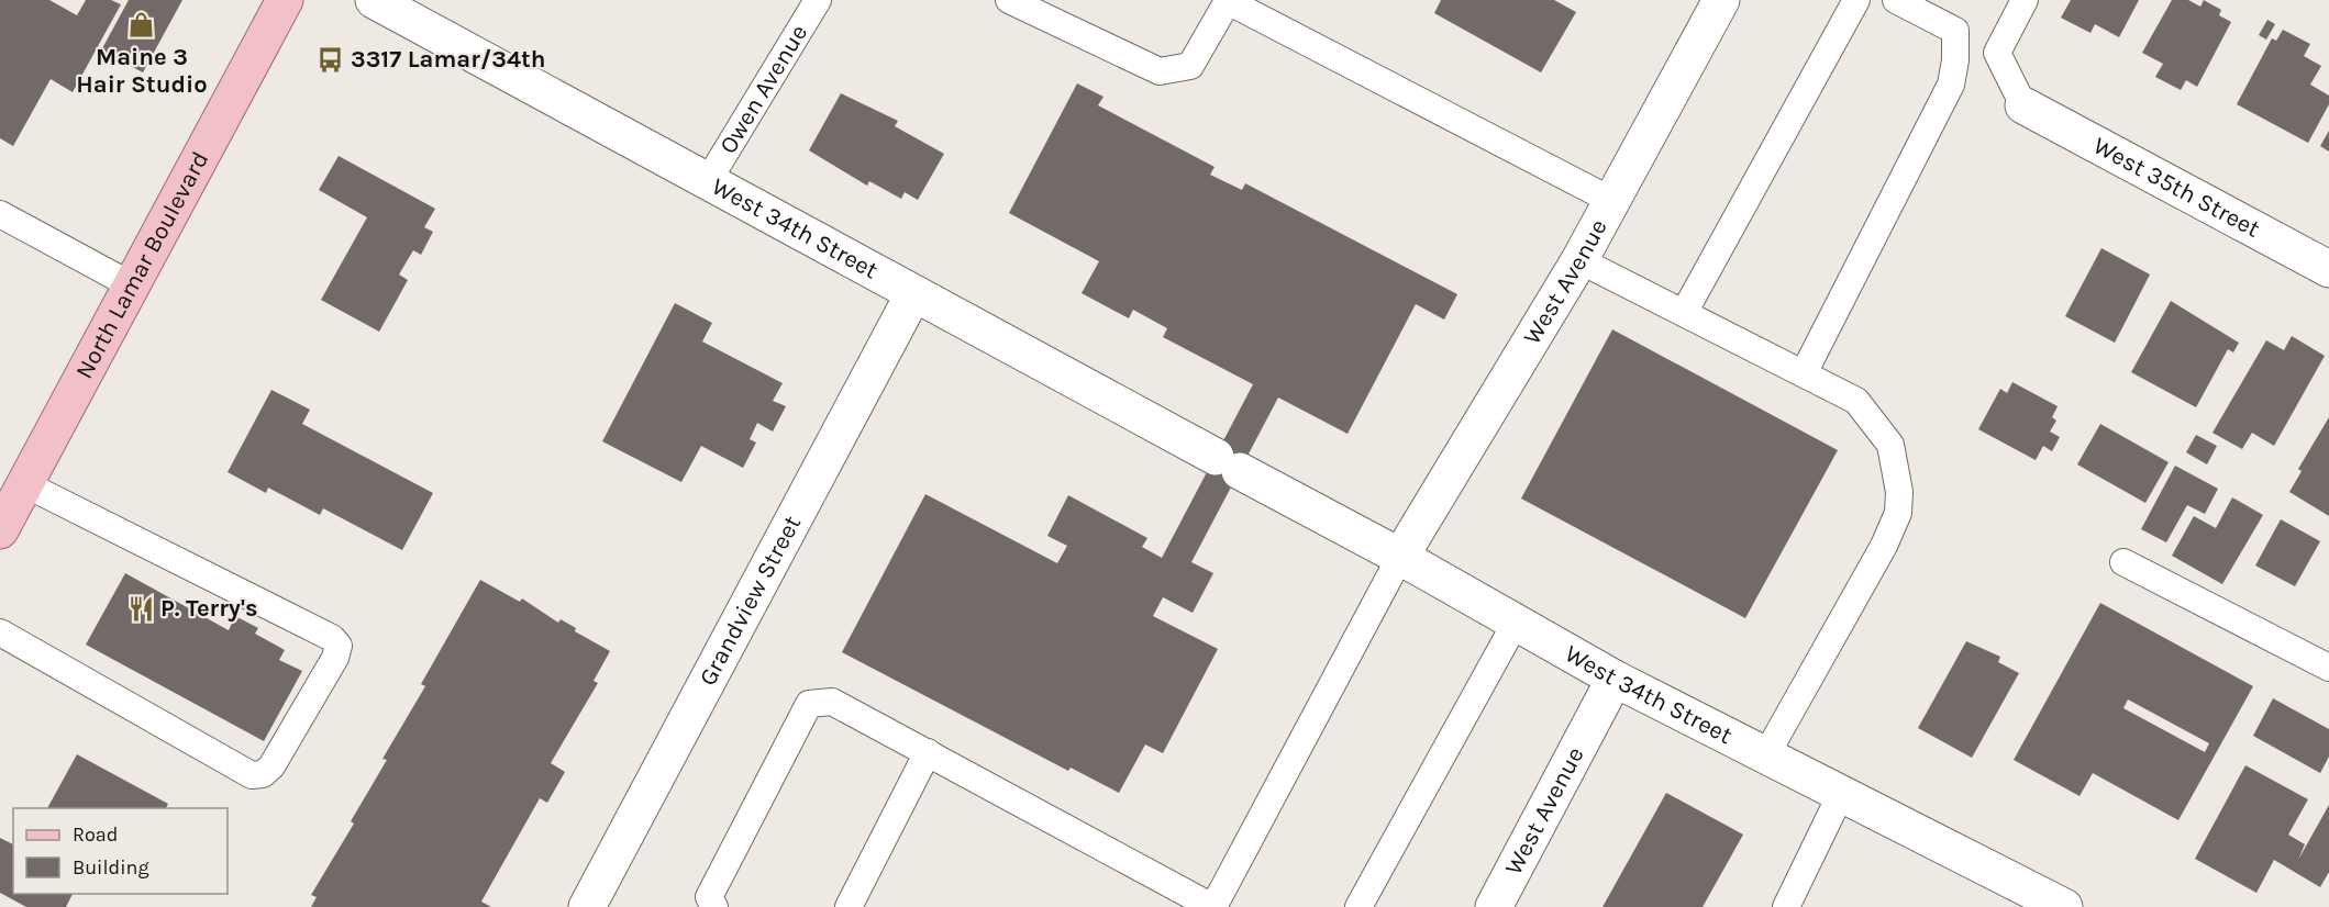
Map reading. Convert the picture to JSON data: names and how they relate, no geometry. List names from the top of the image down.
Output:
{
  "streets": {
    "main road": ["North Lamar Boulevard"],
    "street": [
      "West 35th Street",
      "West 34th Street",
      "West Avenue",
      "Grandview Street"
    ],
    "lane": ["Owen Avenue"]
  },
  "crossings": [
    ["Owen Avenue", "West 34th Street"],
    ["West 34th Street", "West Avenue"],
    ["West 34th Street", "Grandview Street"]
  ],
  "places": {
    "shop": ["Maine 3 Hair Studio"],
    "bus stop": ["3317 Lamar/34th"],
    "restaurant": ["P. Terry's"]
  },
  "legend": ["Road", "Building"]
}
